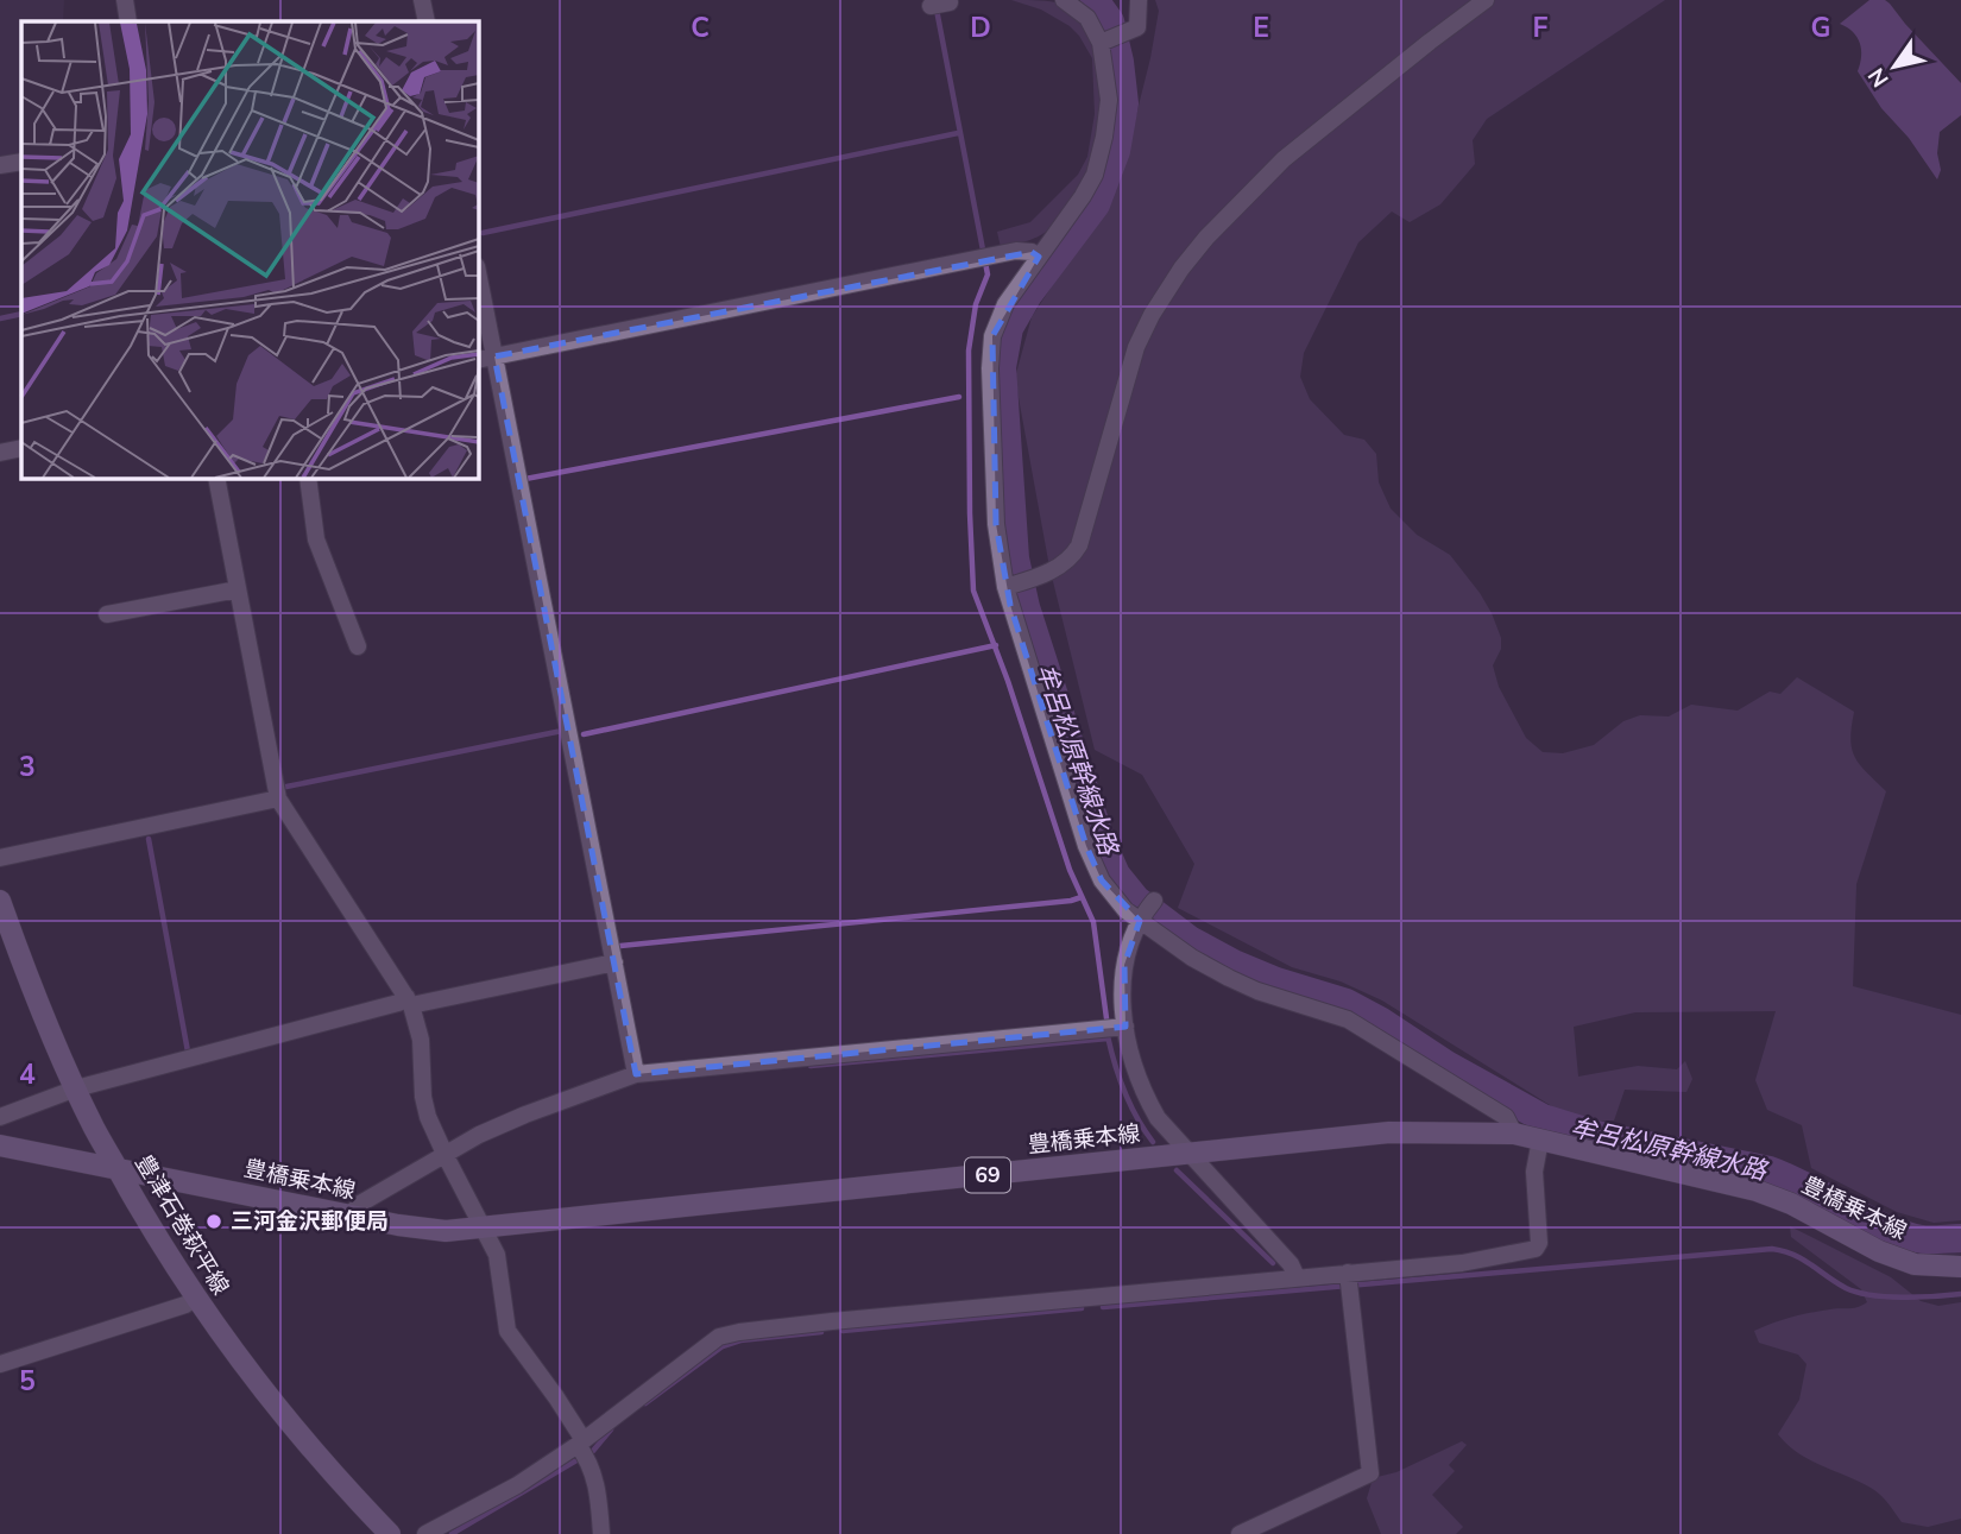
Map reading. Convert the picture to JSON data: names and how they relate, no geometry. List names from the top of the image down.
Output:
{
  "streets": {
    "main road": ["豊橋乗本線", "69", "豊津石巻萩平線"]
  },
  "crossings": [
    ["豊橋乗本線", "豊津石巻萩平線"]
  ],
  "water": ["牟呂松原幹線水路"],
  "places": ["三河金沢郵便局"],
  "north": "bottom left",
  "grid": {
    "columns": [
      "C",
      "D",
      "E",
      "F",
      "G"
    ],
    "rows": ["3", "4", "5"]
  }
}
